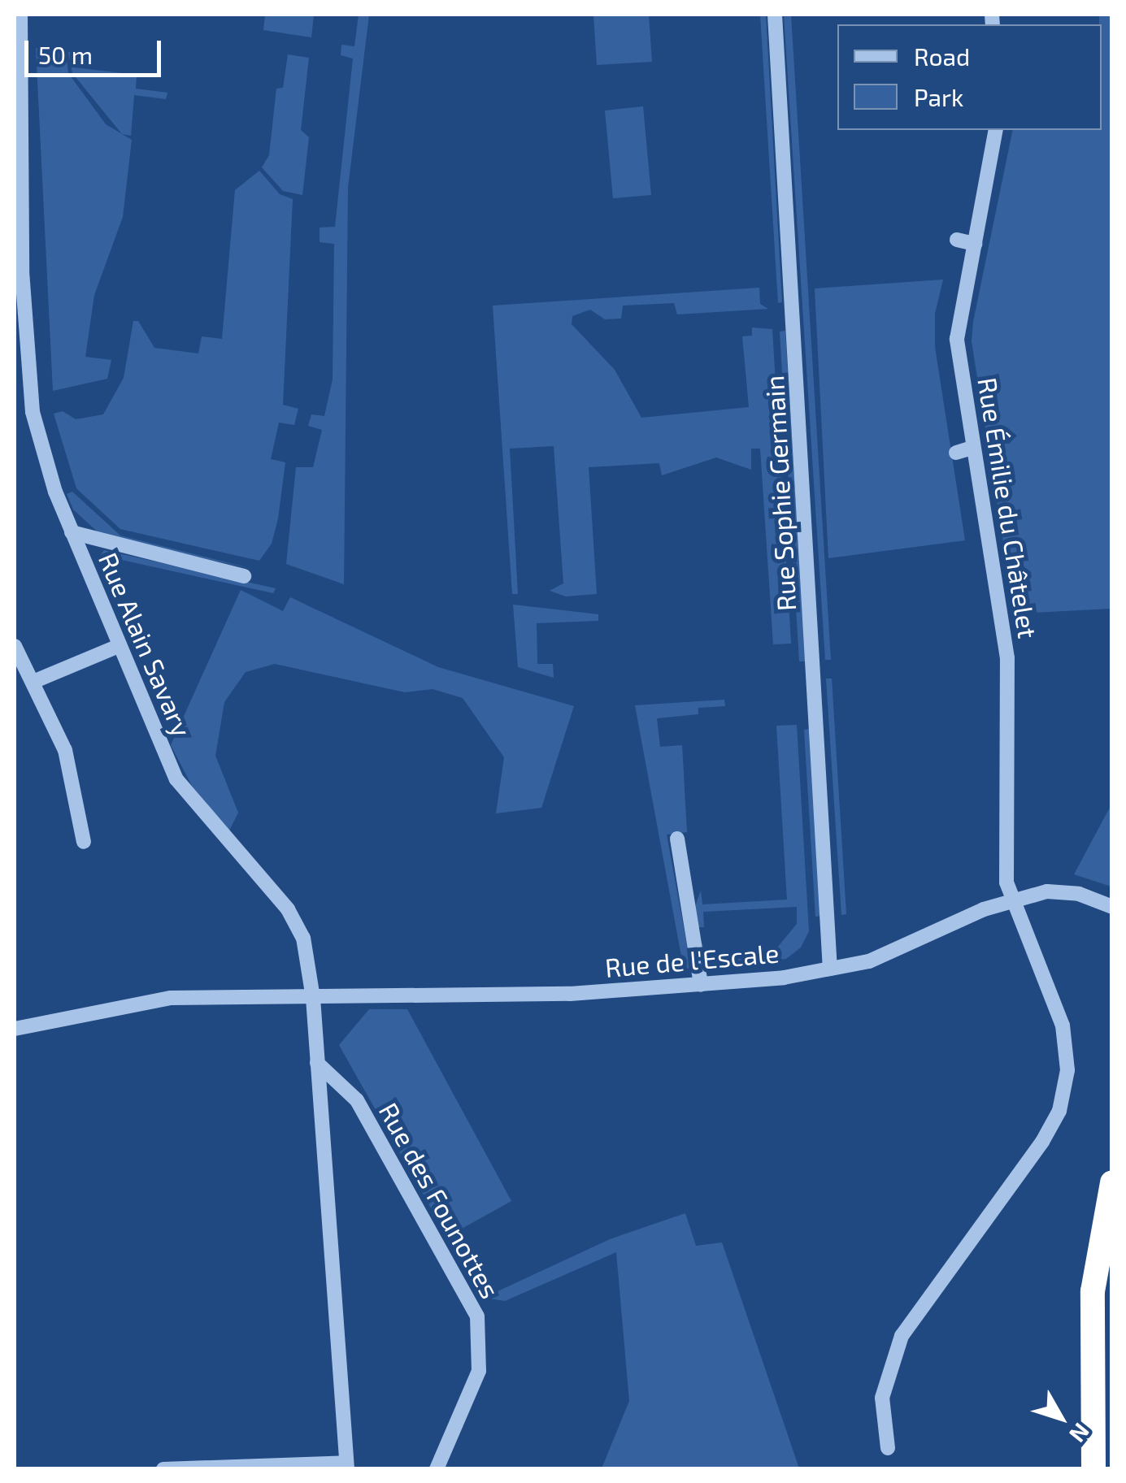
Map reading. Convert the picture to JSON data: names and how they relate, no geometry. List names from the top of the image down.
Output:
{
  "streets": {
    "street": [
      "Rue Sophie Germain",
      "Rue Émilie du Châtelet",
      "Rue Alain Savary",
      "Rue de l'Escale",
      "Rue des Founottes"
    ]
  },
  "crossings": [
    ["Rue Sophie Germain", "Rue de l'Escale"],
    ["Rue Émilie du Châtelet", "Rue de l'Escale"],
    ["Rue Alain Savary", "Rue de l'Escale"]
  ],
  "legend": ["Road", "Park"],
  "scale_bar": "50 m",
  "north": "bottom right"
}
